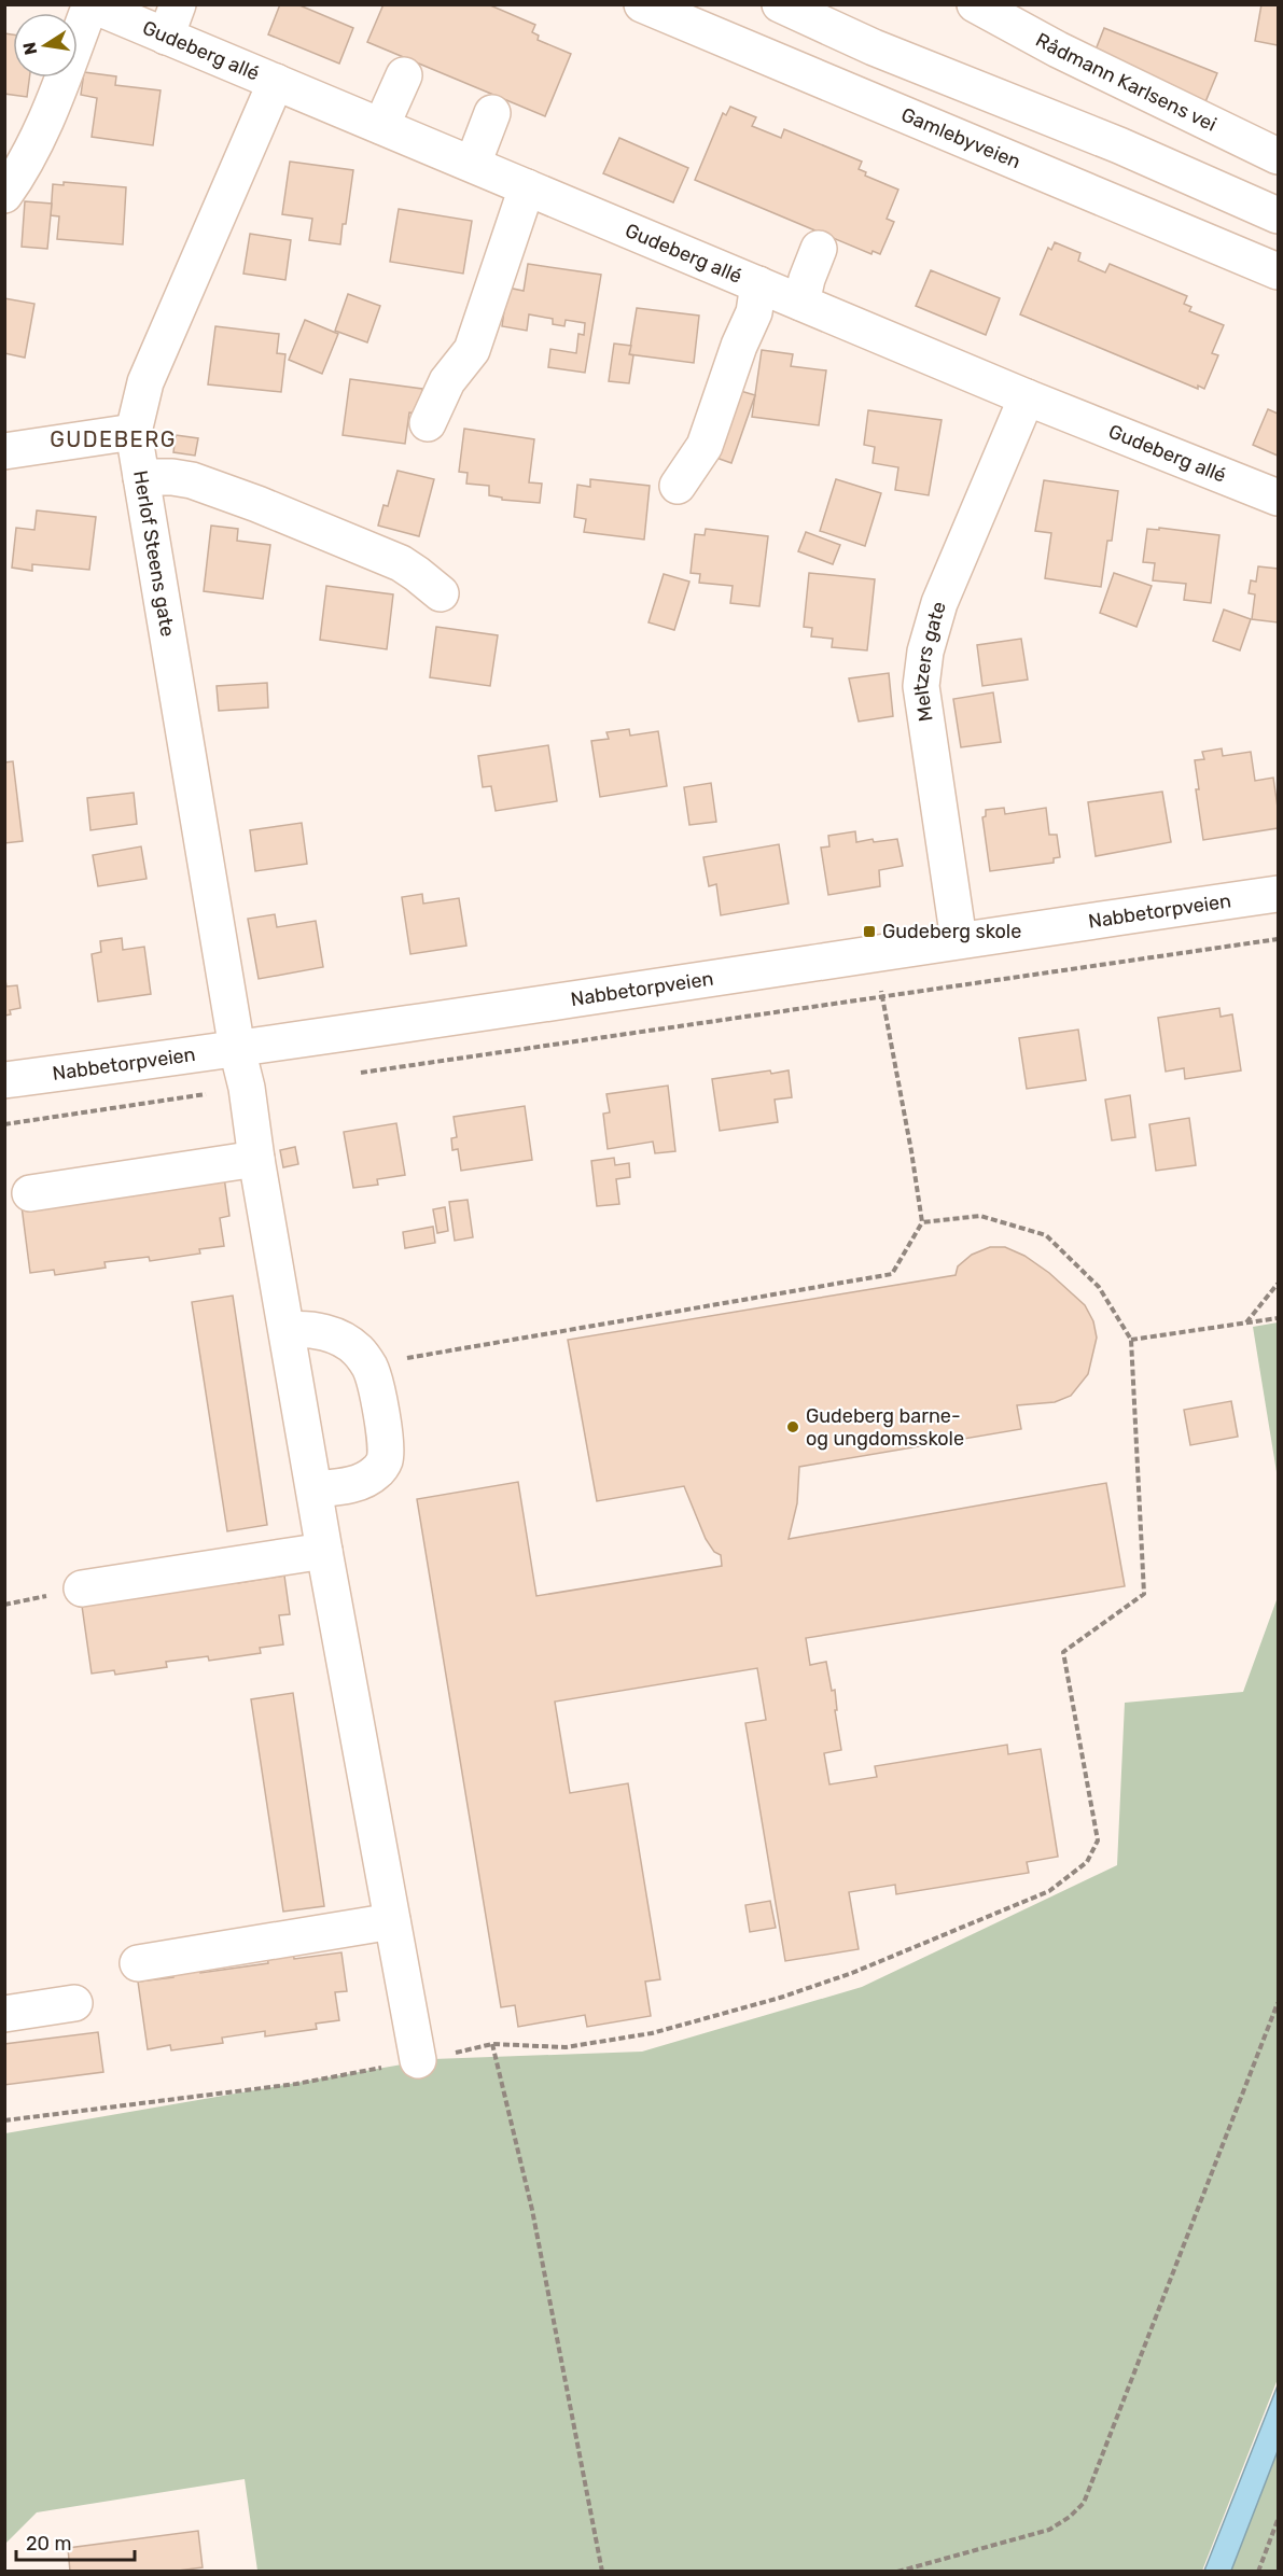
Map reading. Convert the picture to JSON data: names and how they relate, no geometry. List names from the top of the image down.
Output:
{
  "streets": {
    "street": [
      "Gudeberg allé",
      "Rådmann Karlsens vei",
      "Gamlebyveien",
      "Herlof Steens gate",
      "Meltzers gate",
      "Nabbetorpveien"
    ]
  },
  "crossings": [
    ["Gudeberg allé", "Herlof Steens gate"],
    ["Gudeberg allé", "Meltzers gate"],
    ["Herlof Steens gate", "Nabbetorpveien"],
    ["Meltzers gate", "Nabbetorpveien"]
  ],
  "districts": ["GUDEBERG"],
  "places": {
    "transit": ["Gudeberg skole"],
    "other": ["Gudeberg barne- og ungdomsskole"]
  },
  "scale_bar": "20 m",
  "north": "left"
}
